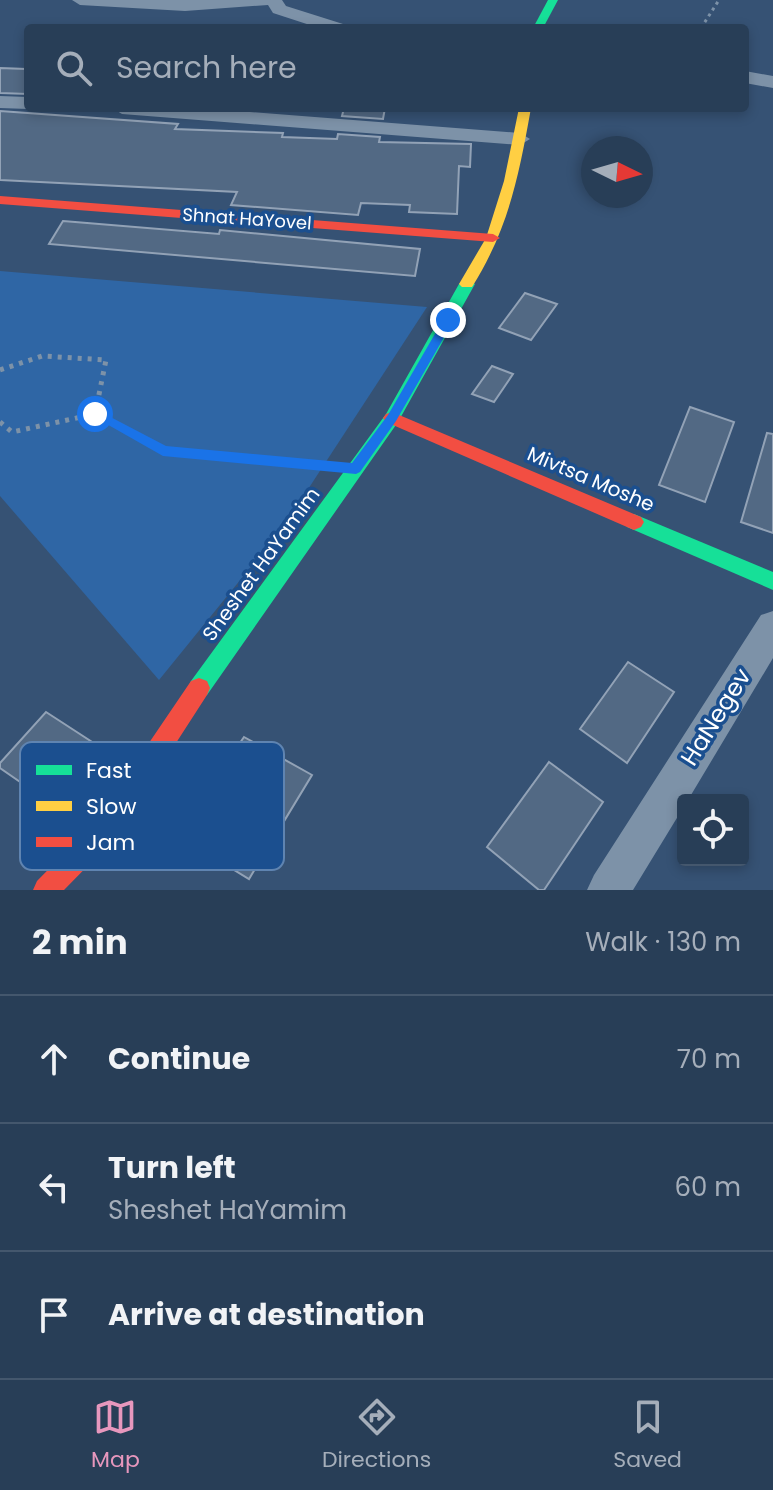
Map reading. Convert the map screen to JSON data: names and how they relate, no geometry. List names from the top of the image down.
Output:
{
  "streets": {
    "street": [
      "Shnat HaYovel",
      "Mivtsa Moshe",
      "Sheshet HaYamim",
      "HaNegev"
    ]
  },
  "crossings": [
    ["Shnat HaYovel", "Sheshet HaYamim"],
    ["Mivtsa Moshe", "Sheshet HaYamim"]
  ],
  "legend": ["Fast", "Slow", "Jam"],
  "north": "right",
  "page": {
    "search": "Search here",
    "heading": ["2 min", "Walk · 130 m"],
    "list": [
      ["Continue", "70 m"],
      ["Turn left", "Sheshet HaYamim", "60 m"],
      "Arrive at destination"
    ],
    "nav": ["Map", "Directions", "Saved"]
  }
}
